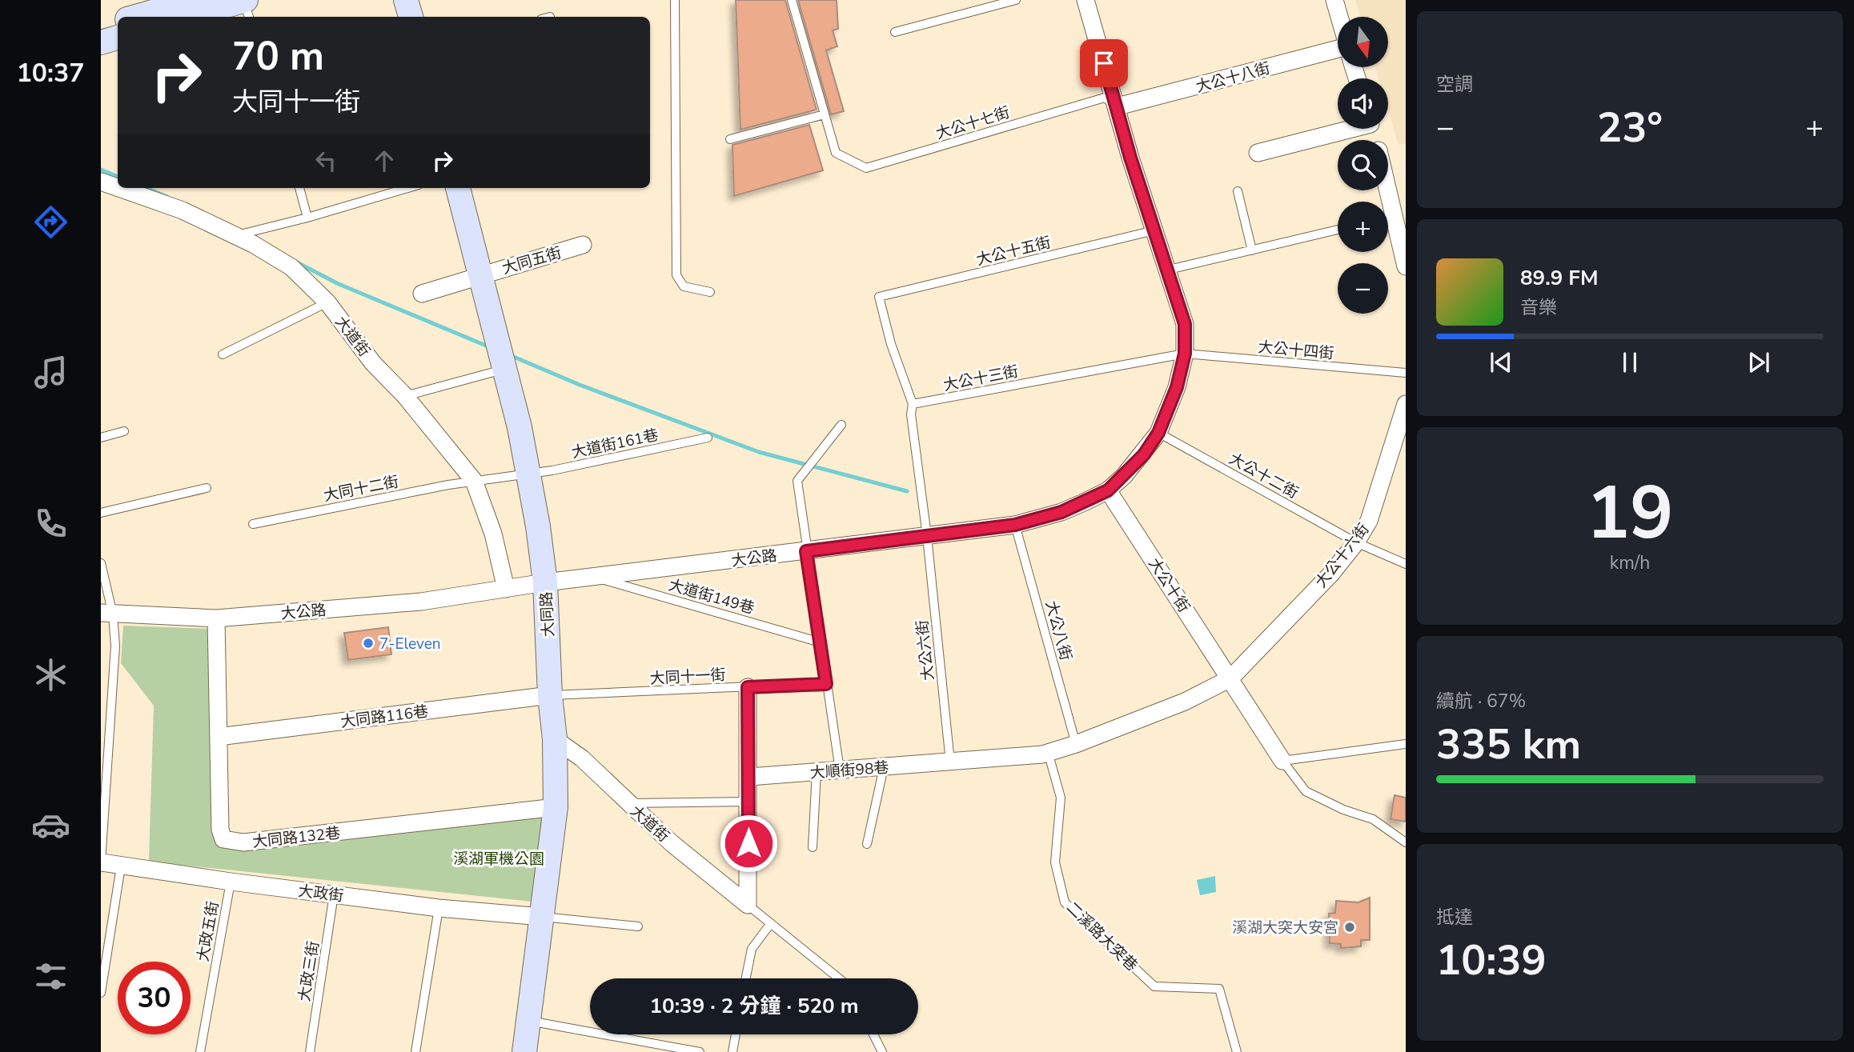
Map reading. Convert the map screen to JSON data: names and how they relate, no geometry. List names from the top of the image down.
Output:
{
  "streets": {
    "street": [
      "大公十八街",
      "大同五街",
      "大道街",
      "大公十六街",
      "大公路",
      "大公十街",
      "大同路",
      "大同路116巷",
      "大順街98巷",
      "大同路132巷",
      "大政街"
    ],
    "lane": [
      "大公十七街",
      "大公十五街",
      "大公十四街",
      "大公十三街",
      "大道街161巷",
      "大公十二街",
      "大同十二街",
      "大道街149巷",
      "大公八街",
      "大公六街",
      "大同十一街",
      "大政五街",
      "二溪路大突巷",
      "大政三街"
    ]
  },
  "crossings": [
    ["大公十八街", "大公十七街"],
    ["大公十八街", "大公路"],
    ["大公十七街", "大公路"],
    ["大公十五街", "大公十三街"],
    ["大公十五街", "大公路"],
    ["大同五街", "大同路"],
    ["大道街", "大道街161巷"],
    ["大道街", "大同十二街"],
    ["大道街", "大公路"],
    ["大道街", "大同路"],
    ["大公十四街", "大公十三街"],
    ["大公十四街", "大公路"],
    ["大公十三街", "大公路"],
    ["大道街161巷", "大同十二街"],
    ["大道街161巷", "大同路"],
    ["大公十二街", "大公十六街"],
    ["大公十二街", "大公路"],
    ["大公十六街", "大公十街"],
    ["大公路", "大公十街"],
    ["大公路", "大道街149巷"],
    ["大公路", "大同路"],
    ["大公路", "大公八街"],
    ["大公路", "大公六街"],
    ["大公路", "大同路132巷"],
    ["大同路", "大同十一街"],
    ["大同路", "大同路116巷"],
    ["大同路", "大同路132巷"],
    ["大同路", "大政街"],
    ["大公六街", "大順街98巷"],
    ["大同十一街", "大同路116巷"],
    ["大同路116巷", "大同路132巷"],
    ["大政街", "大政五街"],
    ["大政街", "大政三街"]
  ],
  "parks": ["溪湖軍機公園"],
  "places": ["7-Eleven", "溪湖大突大安宮"],
  "north": "bottom",
  "page": {
    "tabs": "10:37",
    "tile": [
      "空調",
      ["19", "km/h"],
      ["續航 · 67%", "335 km"],
      ["抵達", "10:39"]
    ],
    "map_buttons": ["+", "−"],
    "turn": ["70 m", "大同十一街"],
    "heat": ["−", "23°", "+"],
    "song": ["89.9 FM", "音樂"],
    "limit": "30",
    "trip": "10:39 · 2 分鐘 · 520 m"
  }
}
